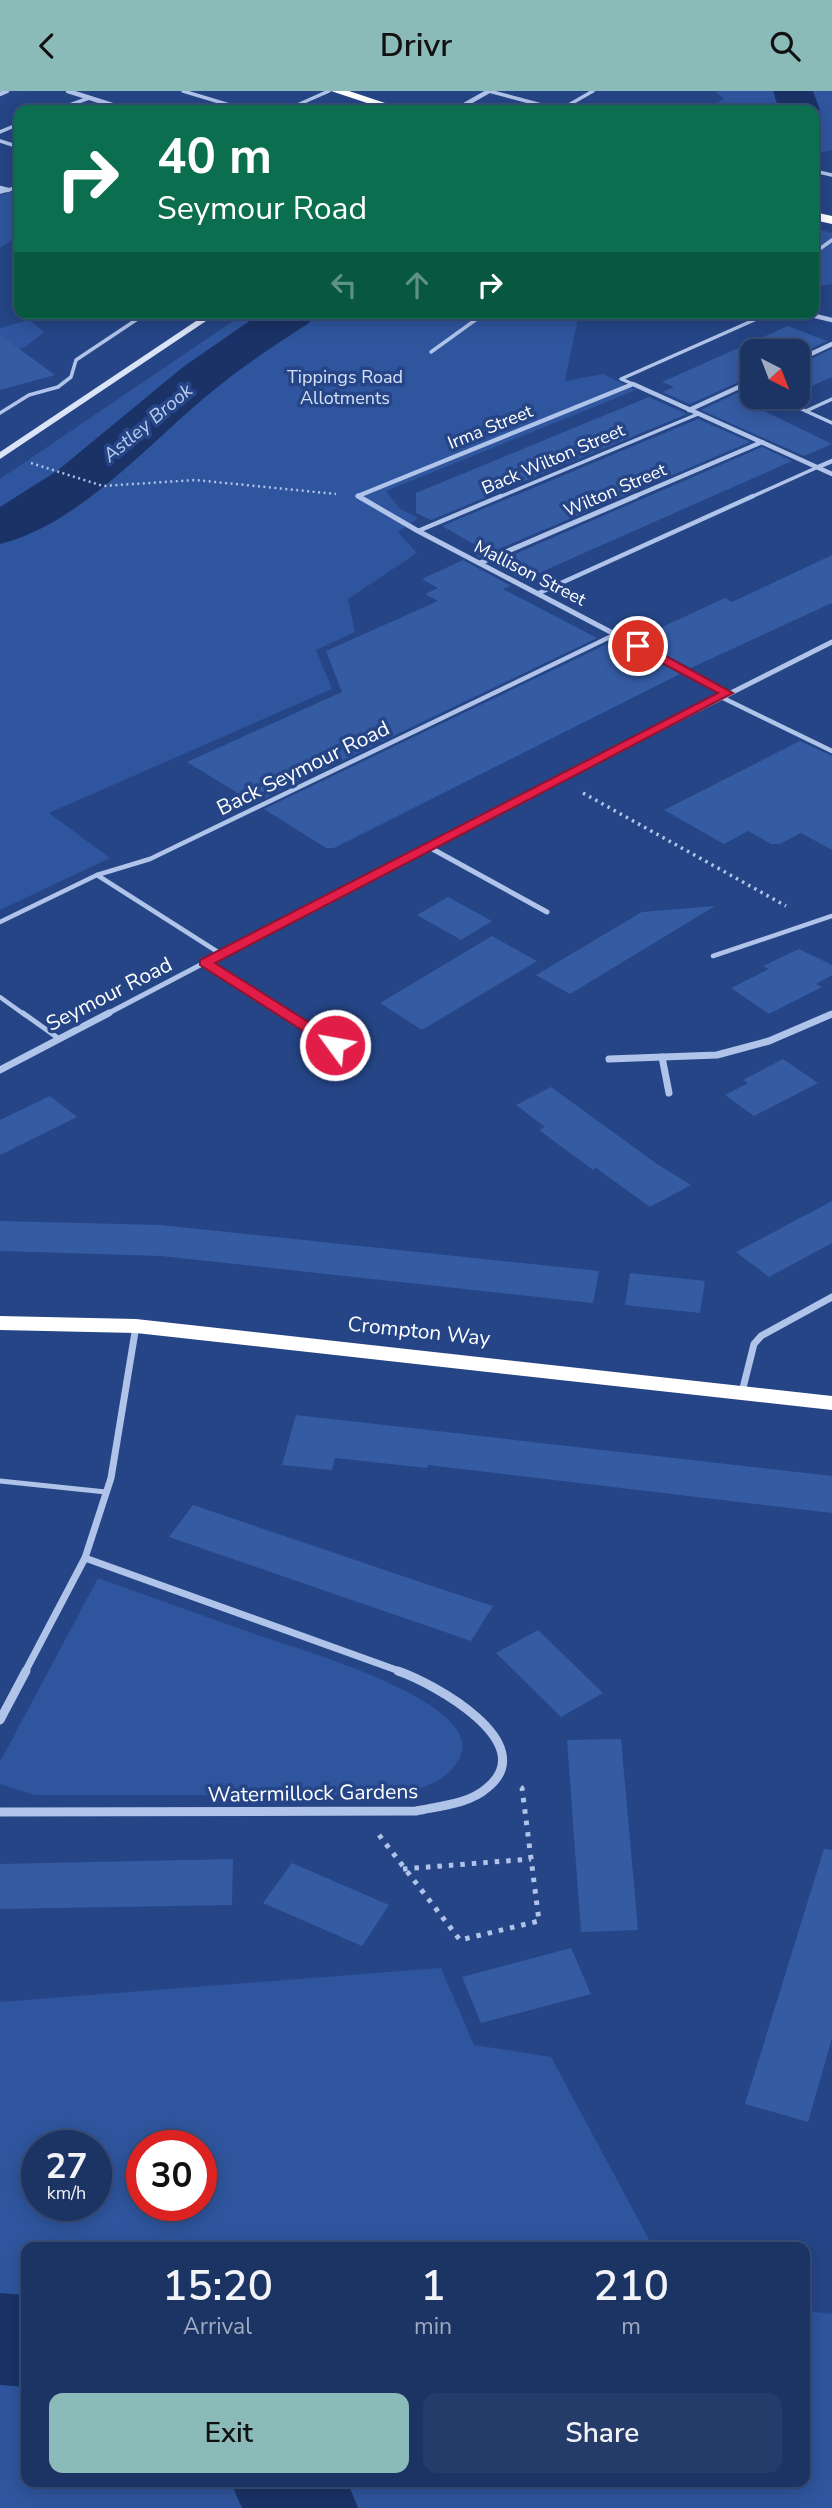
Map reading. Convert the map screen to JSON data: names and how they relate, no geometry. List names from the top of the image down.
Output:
{
  "streets": {
    "highway": ["Crompton Way"],
    "street": [
      "Irma Street",
      "Wilton Street",
      "Mallison Street",
      "Seymour Road",
      "Watermillock Gardens"
    ],
    "lane": ["Back Wilton Street", "Back Seymour Road"]
  },
  "crossings": [
    ["Irma Street", "Mallison Street"],
    ["Back Wilton Street", "Mallison Street"],
    ["Wilton Street", "Mallison Street"],
    ["Mallison Street", "Back Seymour Road"],
    ["Mallison Street", "Seymour Road"]
  ],
  "water": ["Astley Brook"],
  "parks": ["Tippings Road Allotments"],
  "north": "bottom right",
  "page": {
    "header": "Drivr",
    "turn": ["40 m", "Seymour Road"],
    "speed": "27 km/h",
    "limit": "30",
    "eta": [
      "15:20",
      "Arrival",
      "1",
      "min",
      "210",
      "m"
    ],
    "buttons": ["Exit", "Share"]
  }
}
